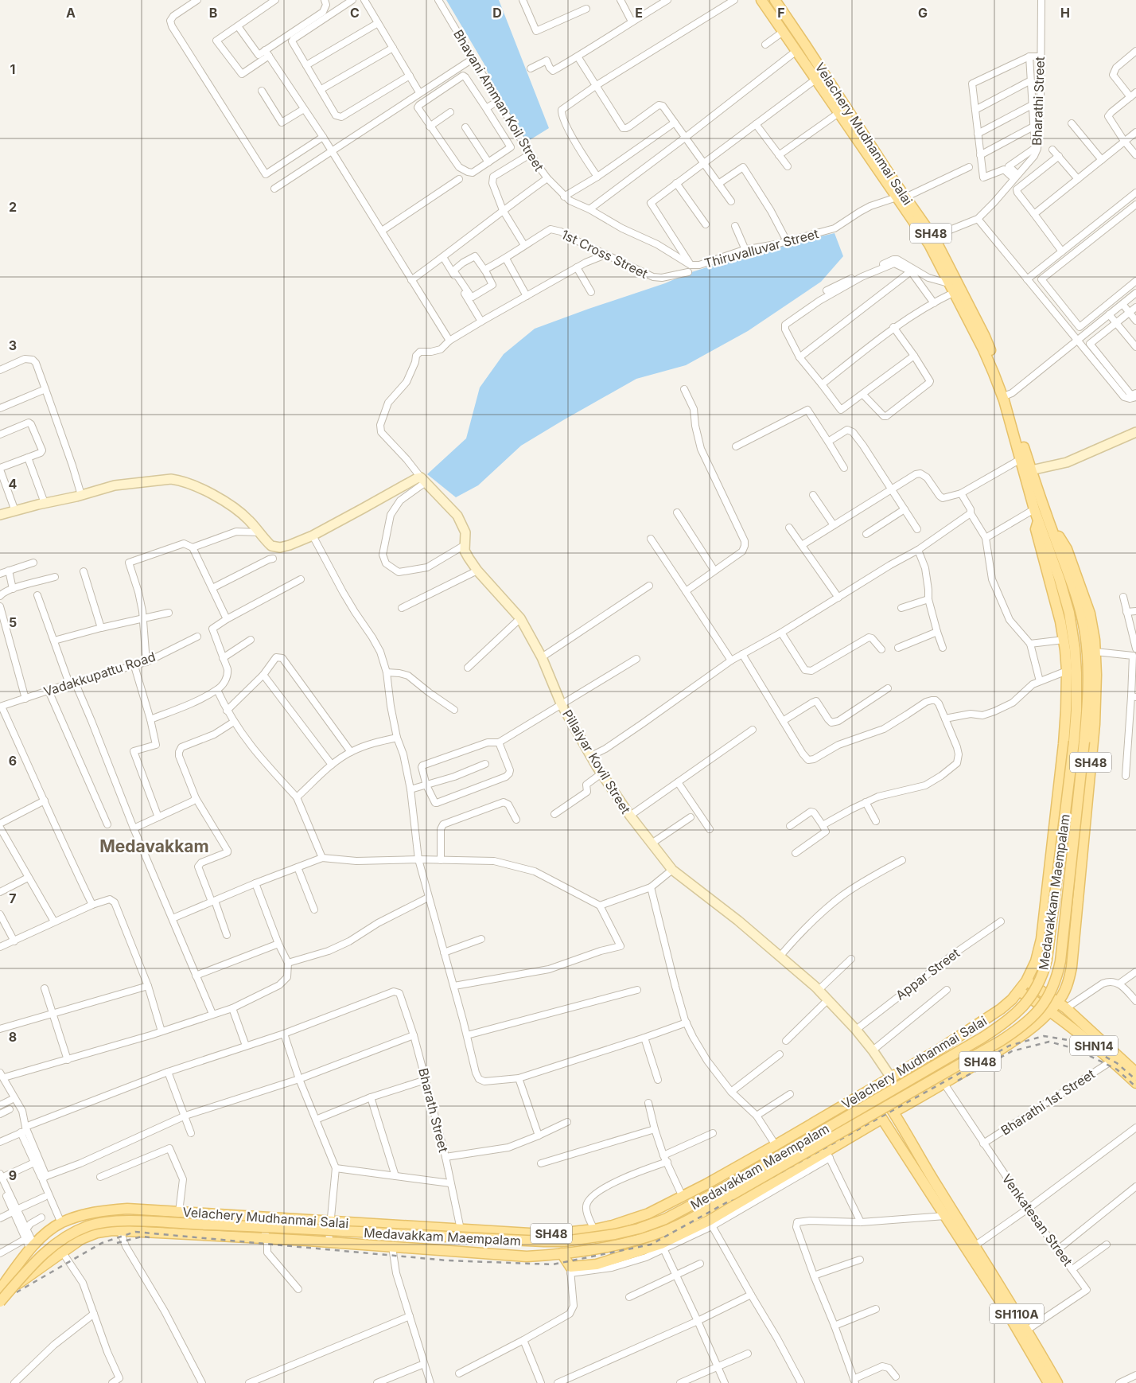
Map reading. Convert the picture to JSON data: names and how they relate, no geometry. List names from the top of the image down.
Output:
{
  "streets": {
    "main road": [
      "Velachery Mudhanmai Salai",
      "SH48",
      "Medavakkam Maempalam",
      "SHN14",
      "SH110A"
    ],
    "street": [
      "Bhavani Amman Koil Street",
      "Bharathi Street",
      "Thiruvalluvar Street",
      "1st Cross Street",
      "Vadakkupattu Road",
      "Pillaiyar Kovil Street",
      "Appar Street",
      "Bharathi 1st Street",
      "Bharath Street",
      "Venkatesan Street"
    ]
  },
  "crossings": [
    ["Bhavani Amman Koil Street", "Thiruvalluvar Street"],
    ["Bharathi Street", "Velachery Mudhanmai Salai"],
    ["Velachery Mudhanmai Salai", "SH48"],
    ["Velachery Mudhanmai Salai", "Thiruvalluvar Street"],
    ["Velachery Mudhanmai Salai", "Pillaiyar Kovil Street"],
    ["Velachery Mudhanmai Salai", "Medavakkam Maempalam"],
    ["Velachery Mudhanmai Salai", "SHN14"],
    ["Velachery Mudhanmai Salai", "Bharath Street"],
    ["Velachery Mudhanmai Salai", "SH110A"],
    ["SH48", "SHN14"],
    ["SH48", "Venkatesan Street"],
    ["SH48", "SH110A"],
    ["Pillaiyar Kovil Street", "Appar Street"],
    ["SHN14", "Bharathi 1st Street"],
    ["Bharathi 1st Street", "Venkatesan Street"],
    ["Venkatesan Street", "SH110A"]
  ],
  "districts": ["Medavakkam"],
  "grid": {
    "columns": [
      "A",
      "B",
      "C",
      "D",
      "E",
      "F",
      "G",
      "H"
    ],
    "rows": [
      "1",
      "2",
      "3",
      "4",
      "5",
      "6",
      "7",
      "8",
      "9"
    ]
  }
}
